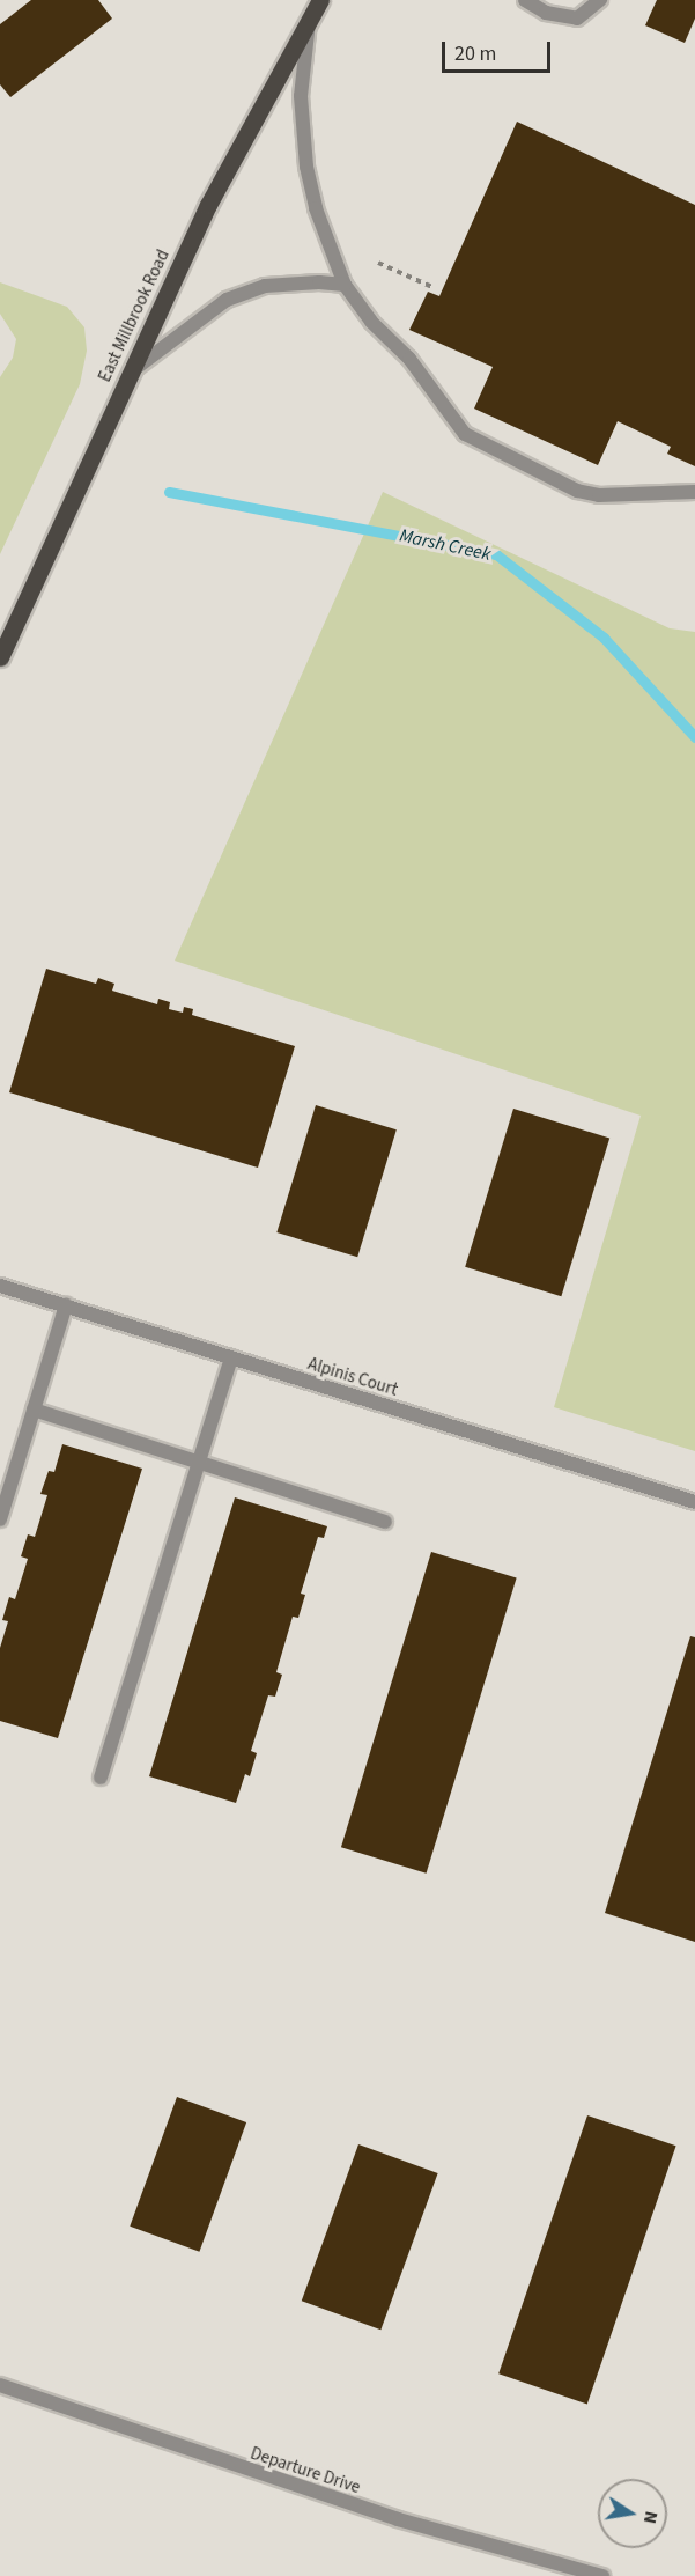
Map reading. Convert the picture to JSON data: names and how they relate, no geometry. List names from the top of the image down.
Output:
{
  "streets": {
    "main road": ["East Millbrook Road"],
    "street": ["Alpinis Court", "Departure Drive"]
  },
  "water": ["Marsh Creek"],
  "scale_bar": "20 m",
  "north": "right"
}
